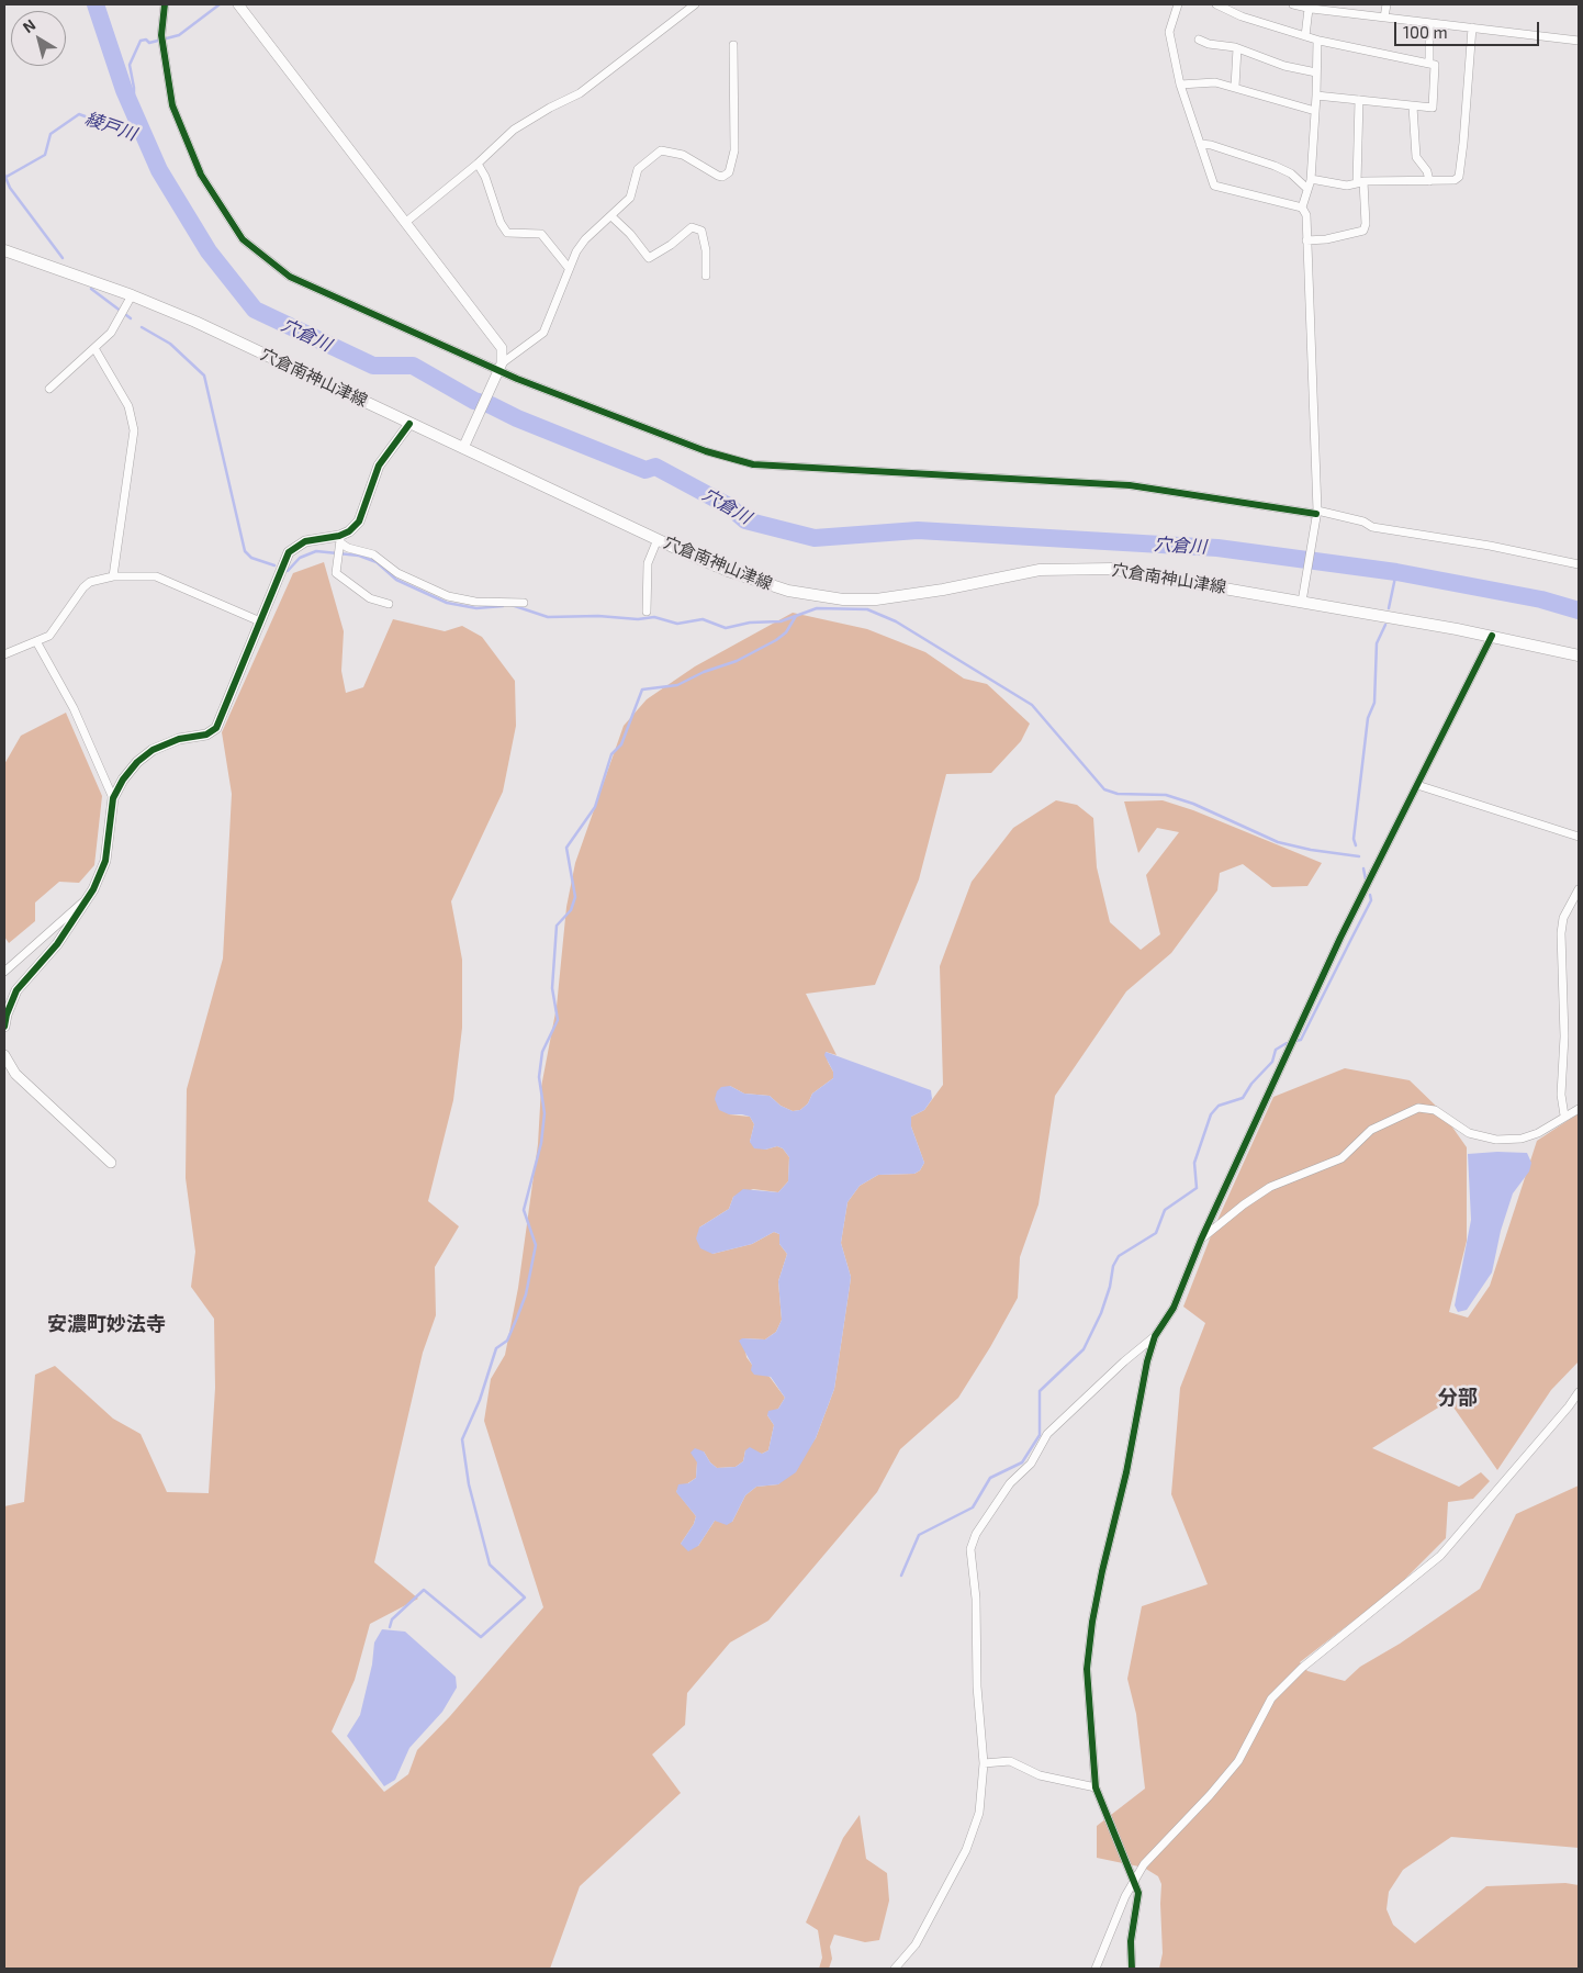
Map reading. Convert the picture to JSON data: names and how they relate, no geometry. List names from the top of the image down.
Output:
{
  "streets": {
    "main road": ["穴倉南神山津線"]
  },
  "districts": ["安濃町妙法寺", "分部"],
  "water": ["綾戸川", "穴倉川"],
  "scale_bar": "100 m",
  "north": "top left"
}
